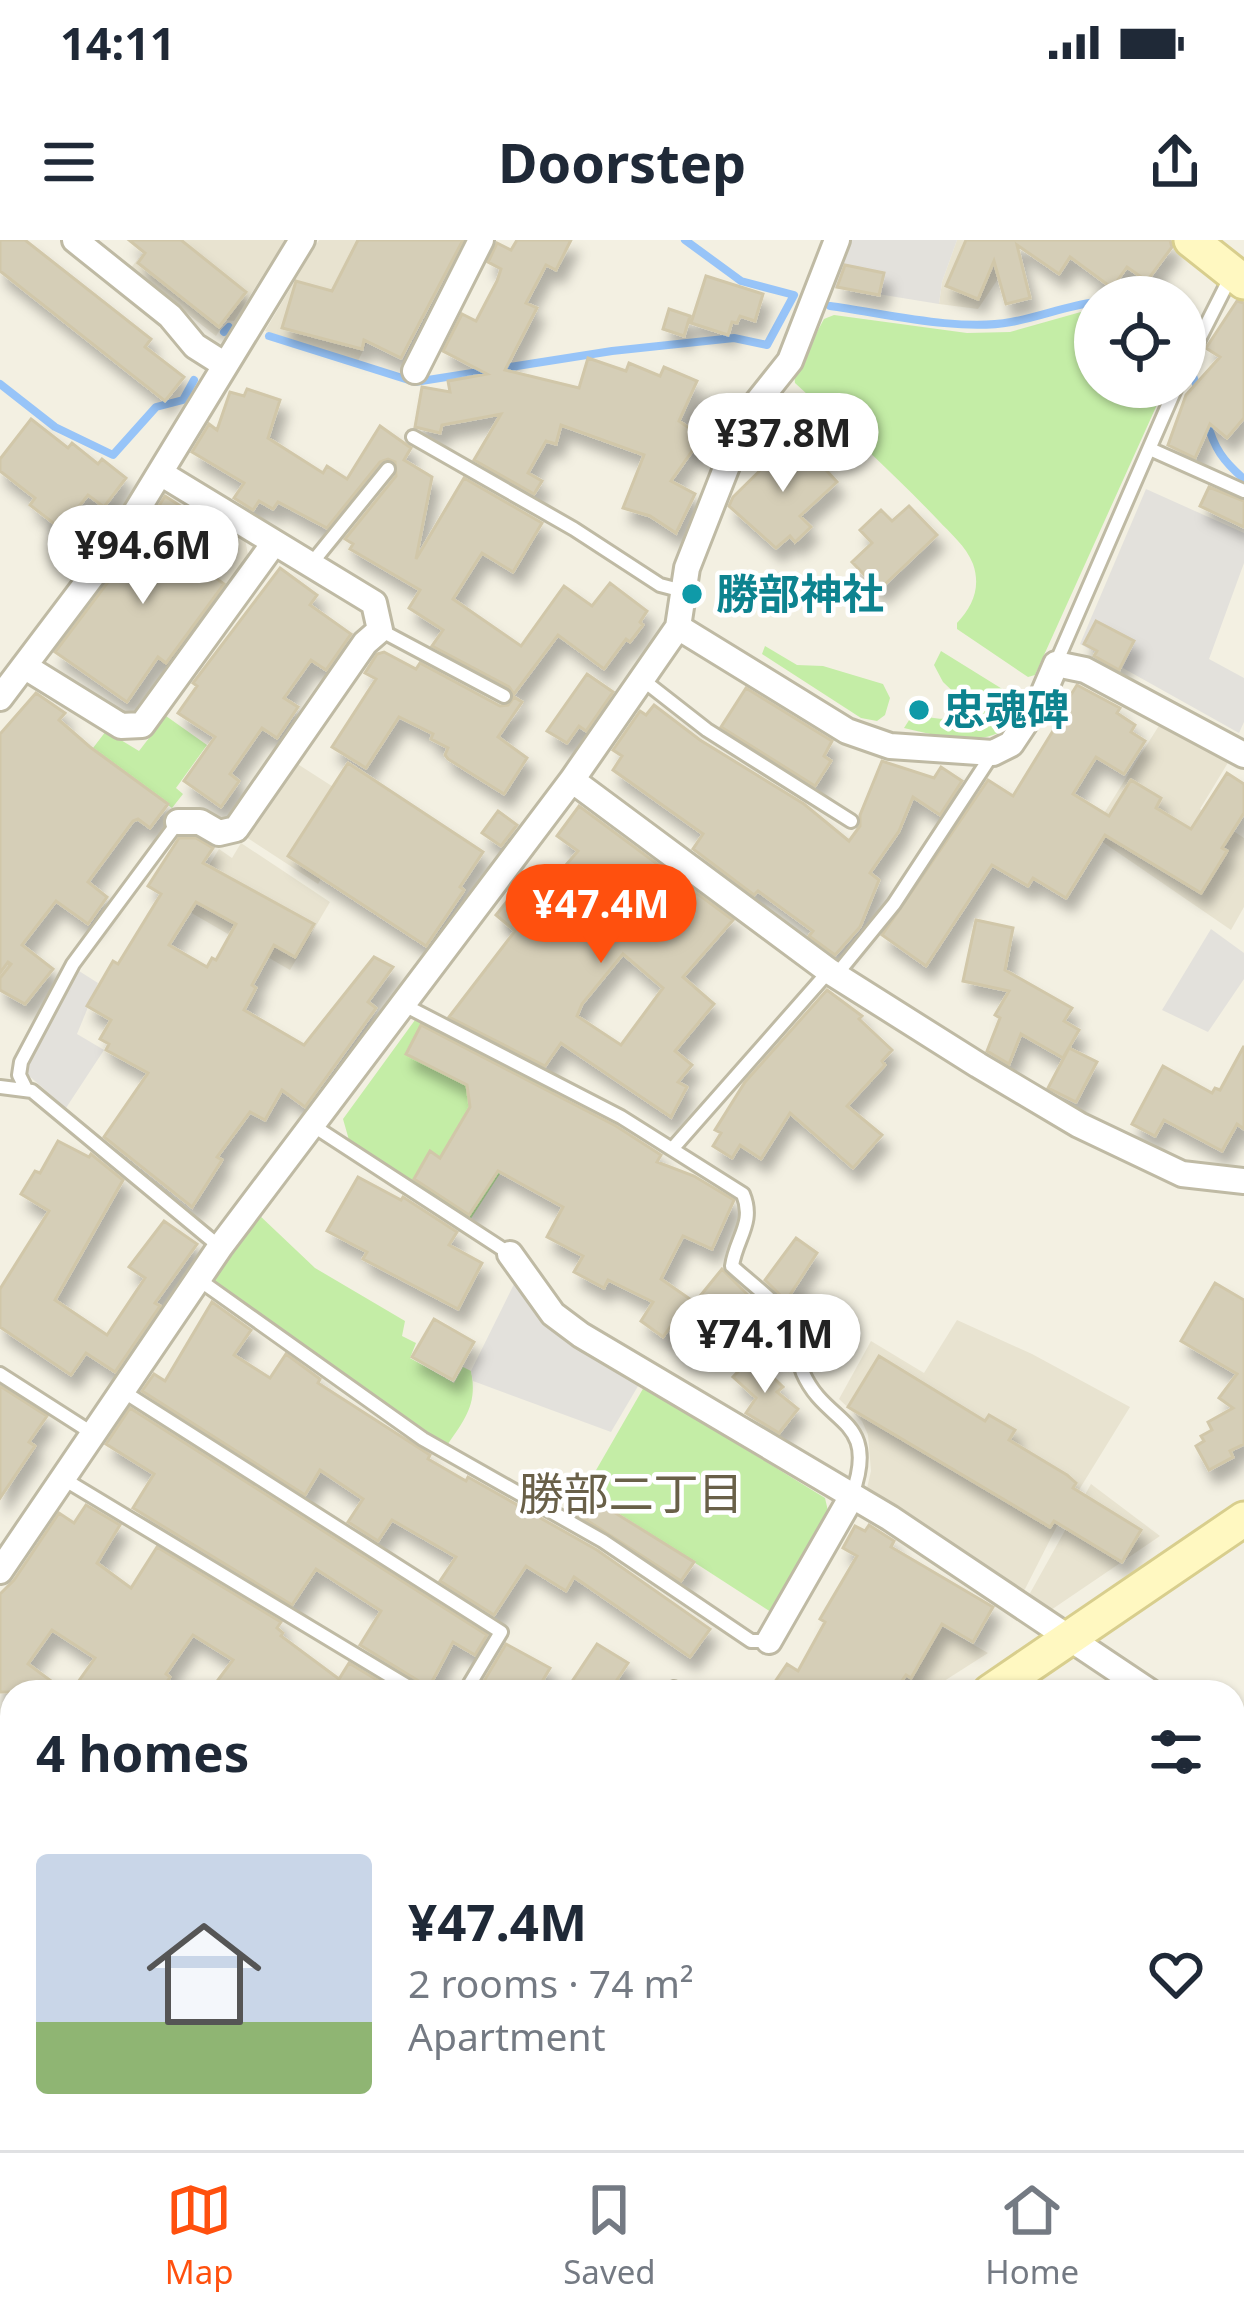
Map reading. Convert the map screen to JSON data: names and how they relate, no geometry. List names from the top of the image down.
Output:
{
  "districts": ["勝部二丁目"],
  "places": ["勝部神社", "忠魂碑"],
  "page": {
    "status": "14:11",
    "header": "Doorstep",
    "price": [
      "¥37.8M",
      "¥94.6M",
      "¥47.4M",
      "¥74.1M"
    ],
    "heading": "4 homes",
    "list": [
      {
        "name": "¥47.4M",
        "note": "2 rooms · 74 m² · Apartment"
      }
    ],
    "tabs": ["Map", "Saved", "Home"]
  }
}
